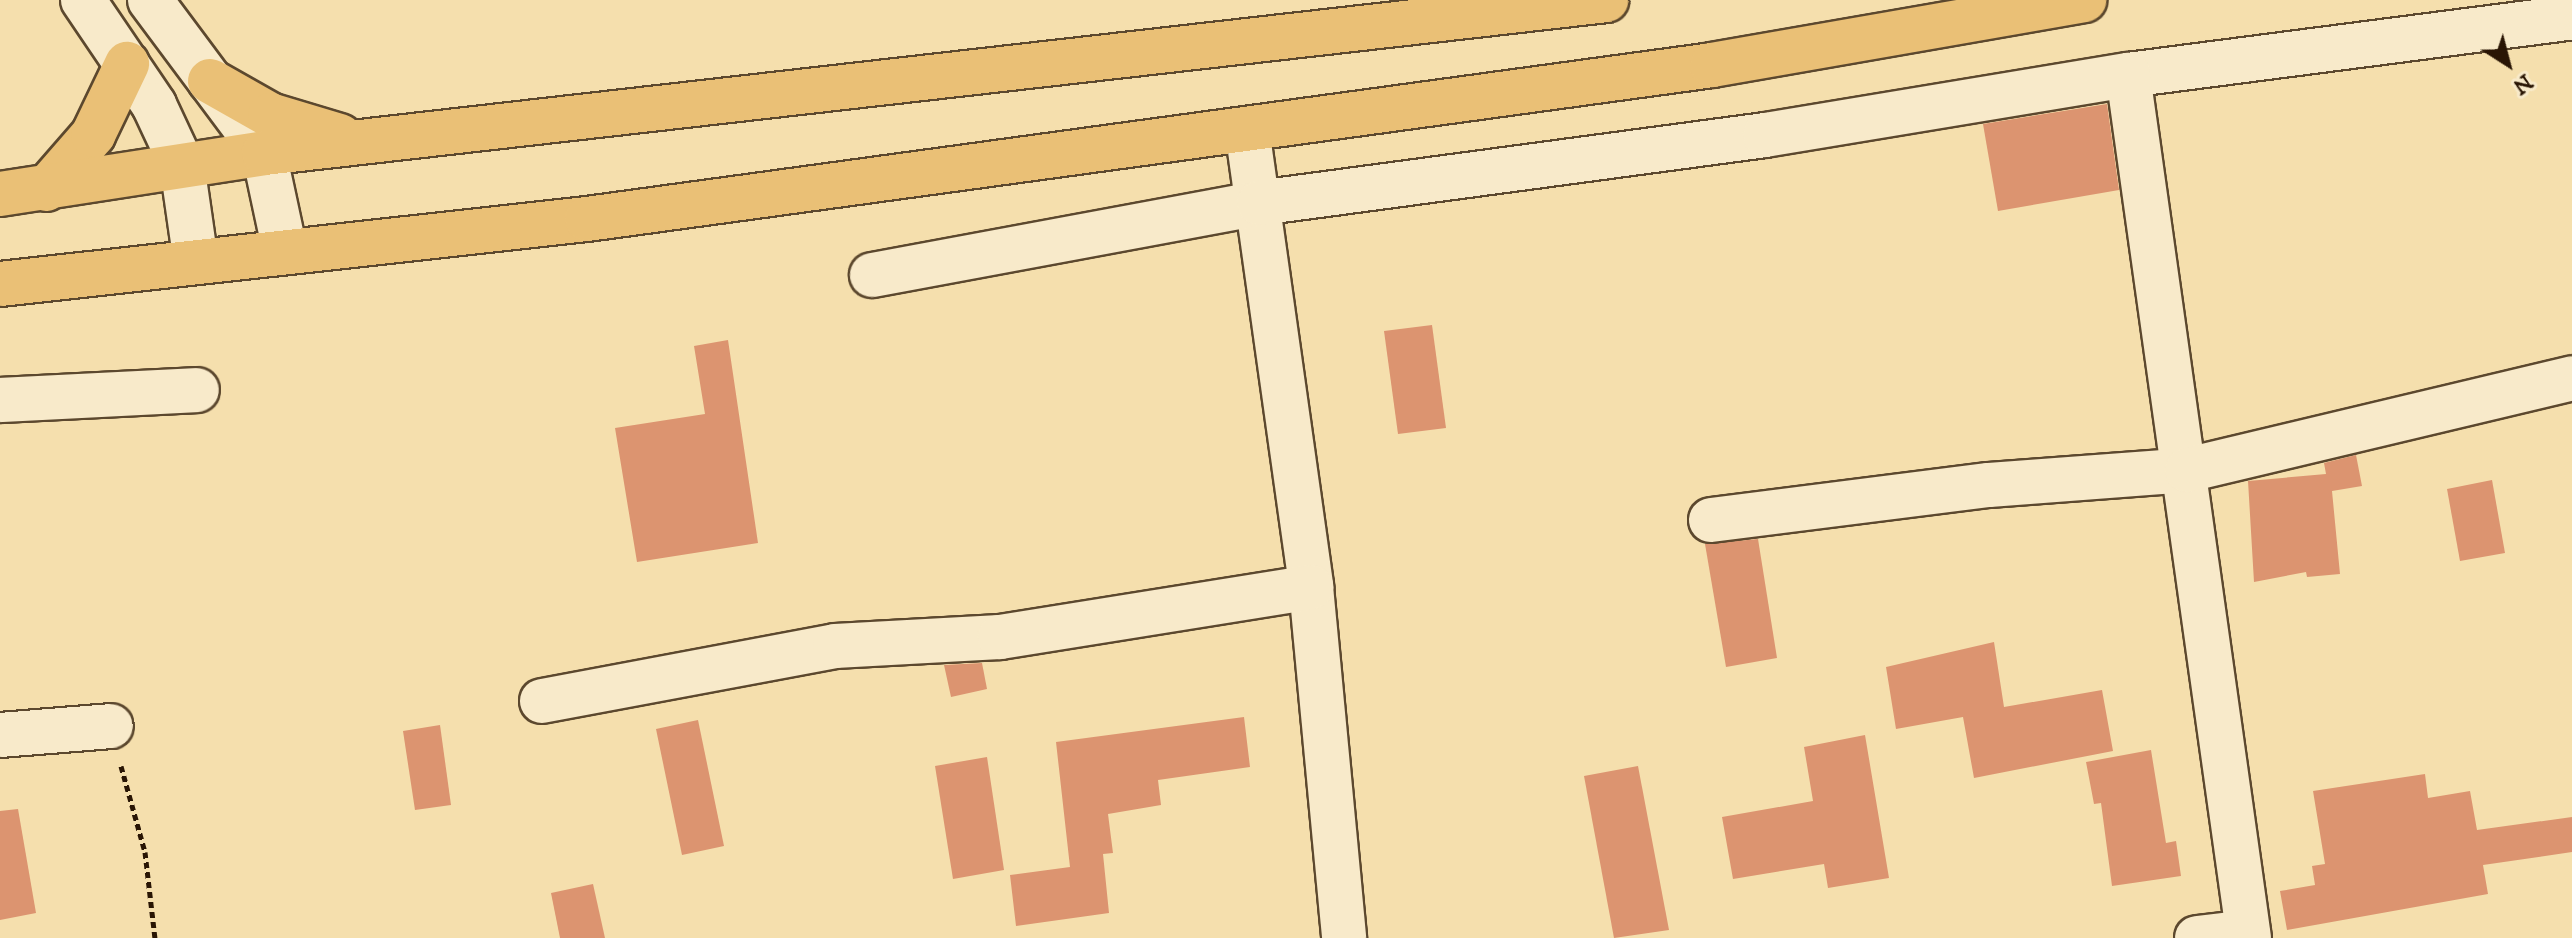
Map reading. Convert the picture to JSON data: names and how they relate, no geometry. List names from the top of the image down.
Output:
{
  "north": "bottom right"
}
